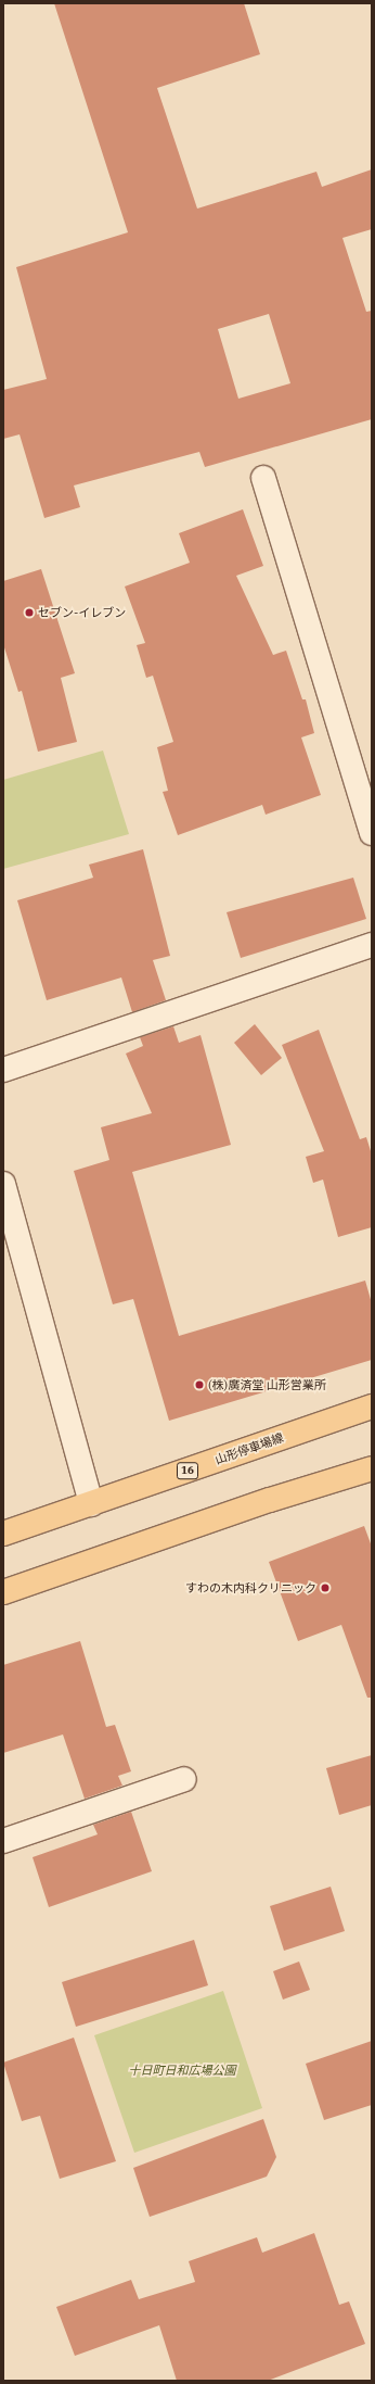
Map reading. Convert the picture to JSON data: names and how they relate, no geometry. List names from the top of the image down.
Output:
{
  "streets": {
    "main road": ["山形停車場線", "16"]
  },
  "parks": ["十日町日和広場公園"],
  "places": ["セブン-イレブン", "(株)廣済堂 山形営業所", "すわの木内科クリニック"]
}
